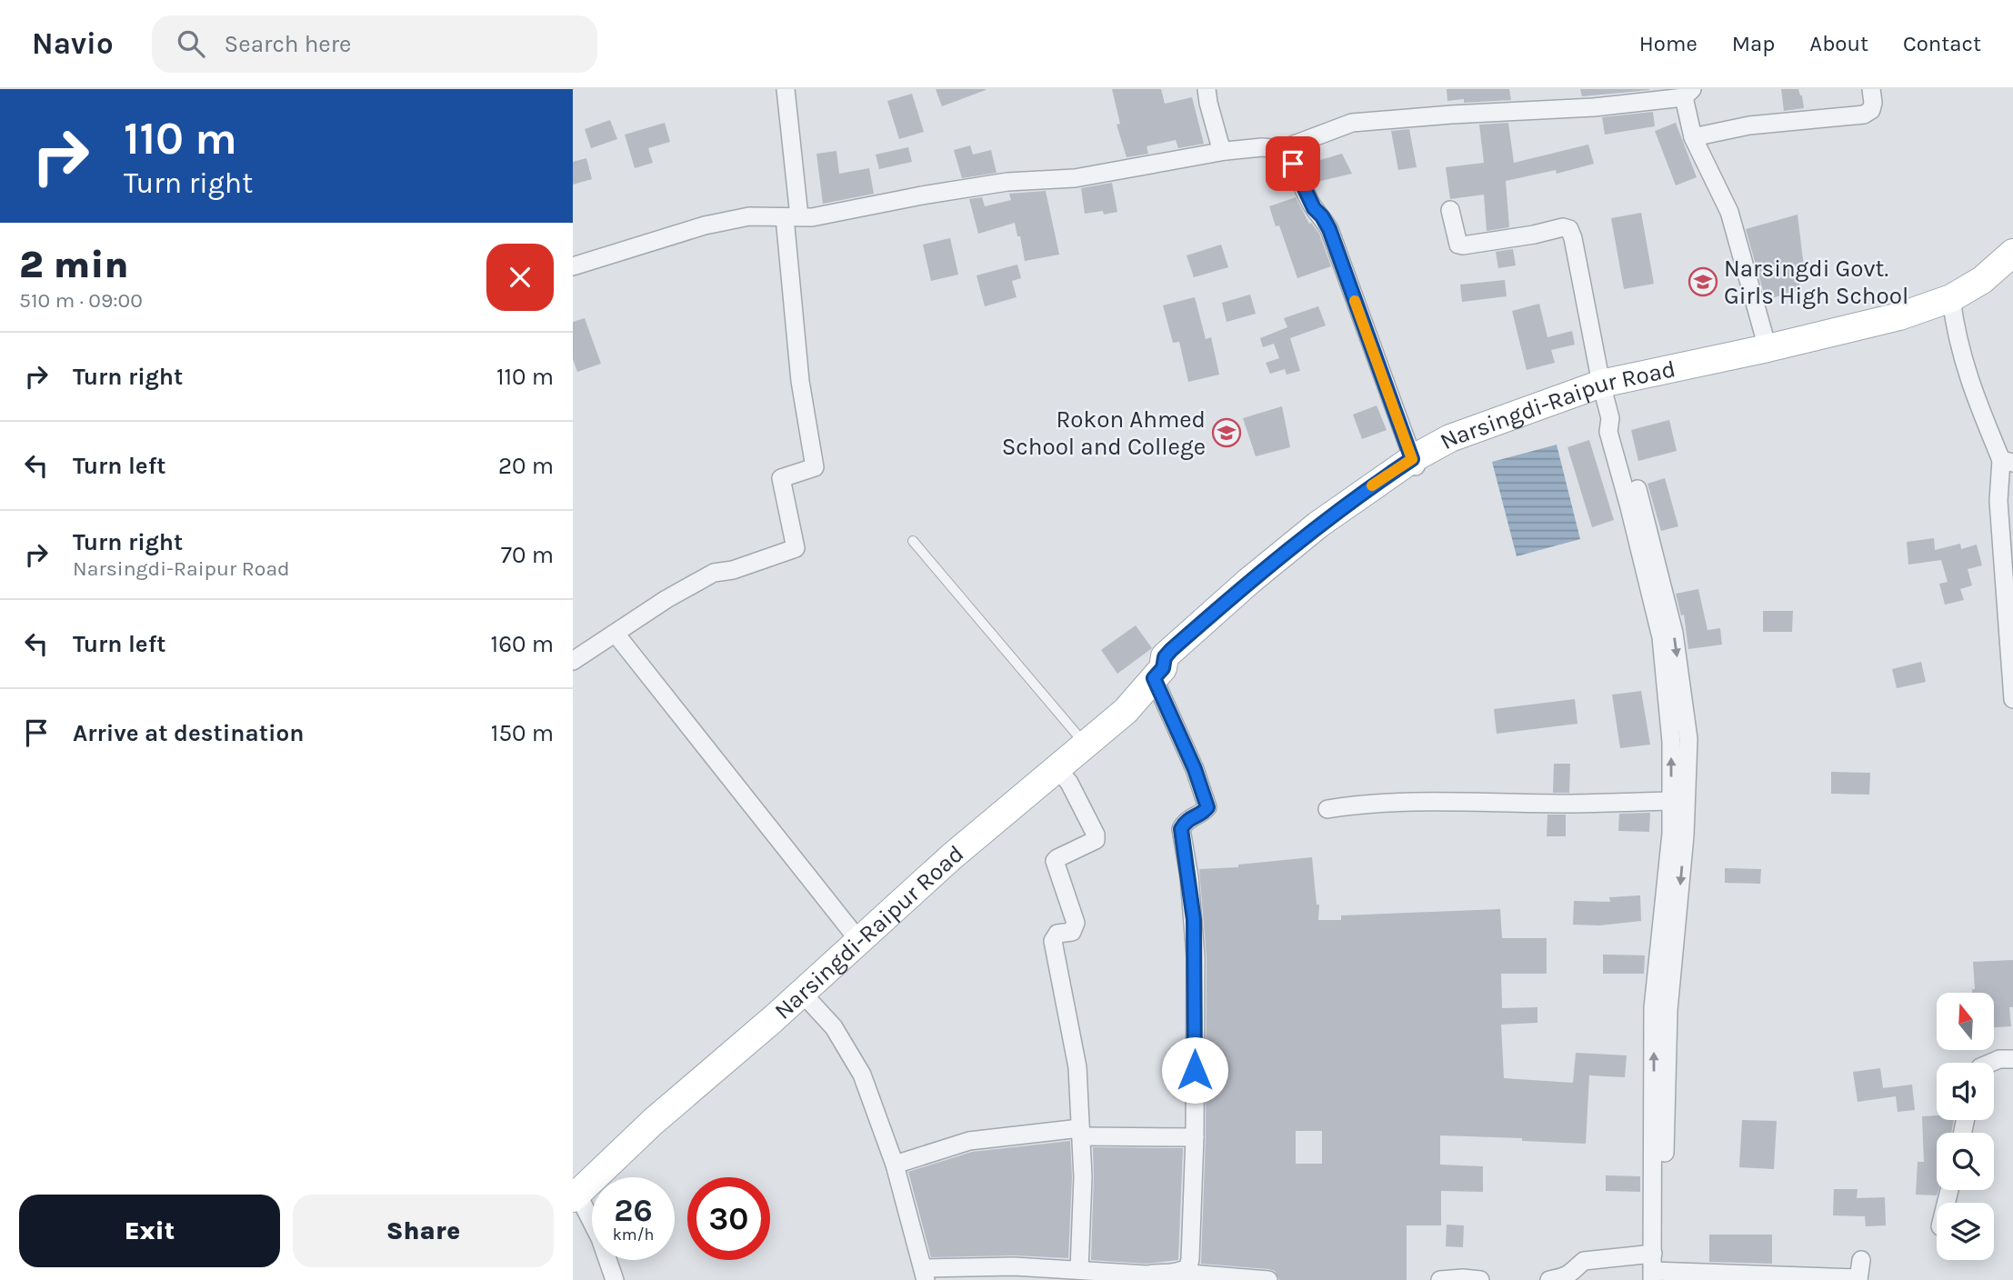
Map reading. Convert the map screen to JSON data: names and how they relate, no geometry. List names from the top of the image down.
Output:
{
  "streets": {
    "main road": ["Narsingdi-Raipur Road"]
  },
  "places": {
    "school or university": ["Narsingdi Govt. Girls High School", "Rokon Ahmed School and College"]
  },
  "north": "top",
  "page": {
    "header": "Navio",
    "search": "Search here",
    "nav": [
      "Home",
      "Map",
      "About",
      "Contact"
    ],
    "turn": ["110 m", "Turn right"],
    "heading": ["2 min", "510 m · 09:00"],
    "list": [
      {
        "name": "Turn right",
        "value": "110 m"
      },
      {
        "name": "Turn left",
        "value": "20 m"
      },
      {
        "name": "Turn right",
        "note": "Narsingdi-Raipur Road",
        "value": "70 m"
      },
      {
        "name": "Turn left",
        "value": "160 m"
      },
      {
        "name": "Arrive at destination",
        "value": "150 m"
      }
    ],
    "speed": "26 km/h",
    "limit": "30",
    "buttons": ["Exit", "Share"]
  }
}
